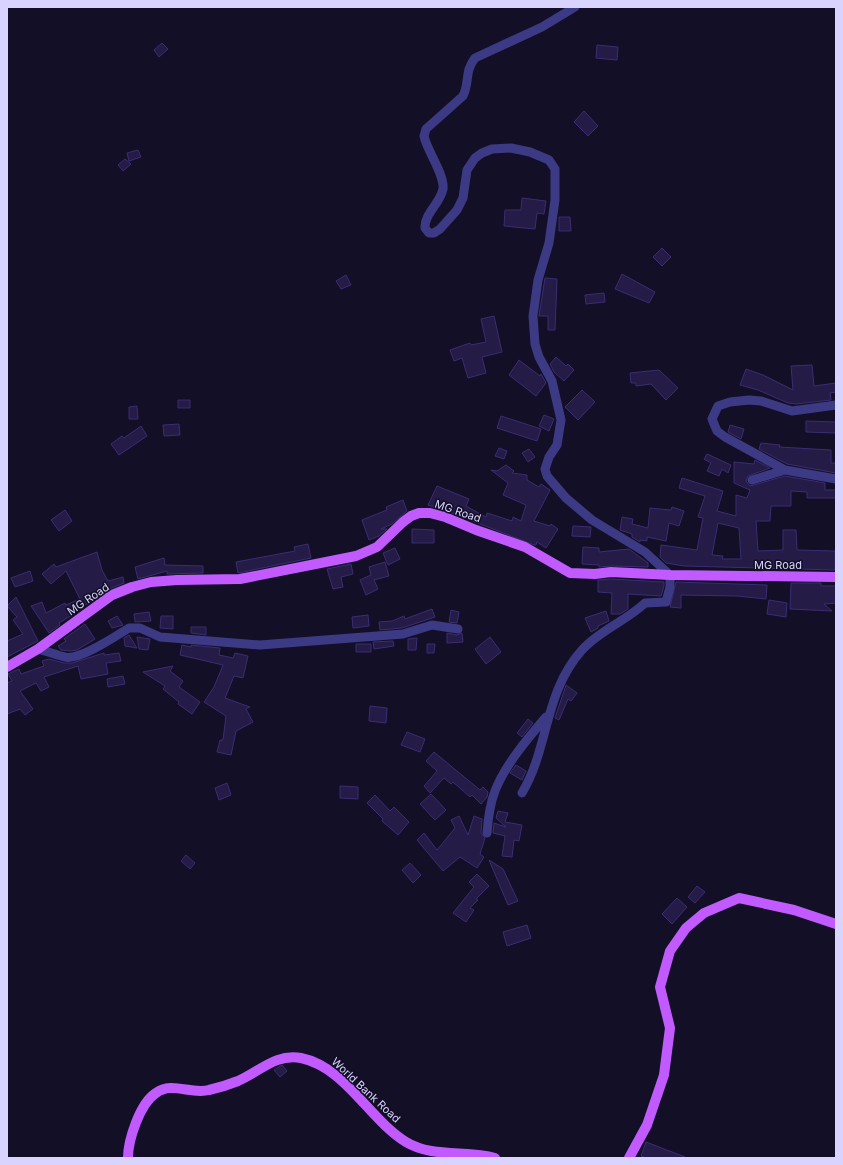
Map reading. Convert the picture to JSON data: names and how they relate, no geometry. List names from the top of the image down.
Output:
{
  "streets": {
    "main road": ["MG Road", "World Bank Road"]
  }
}
